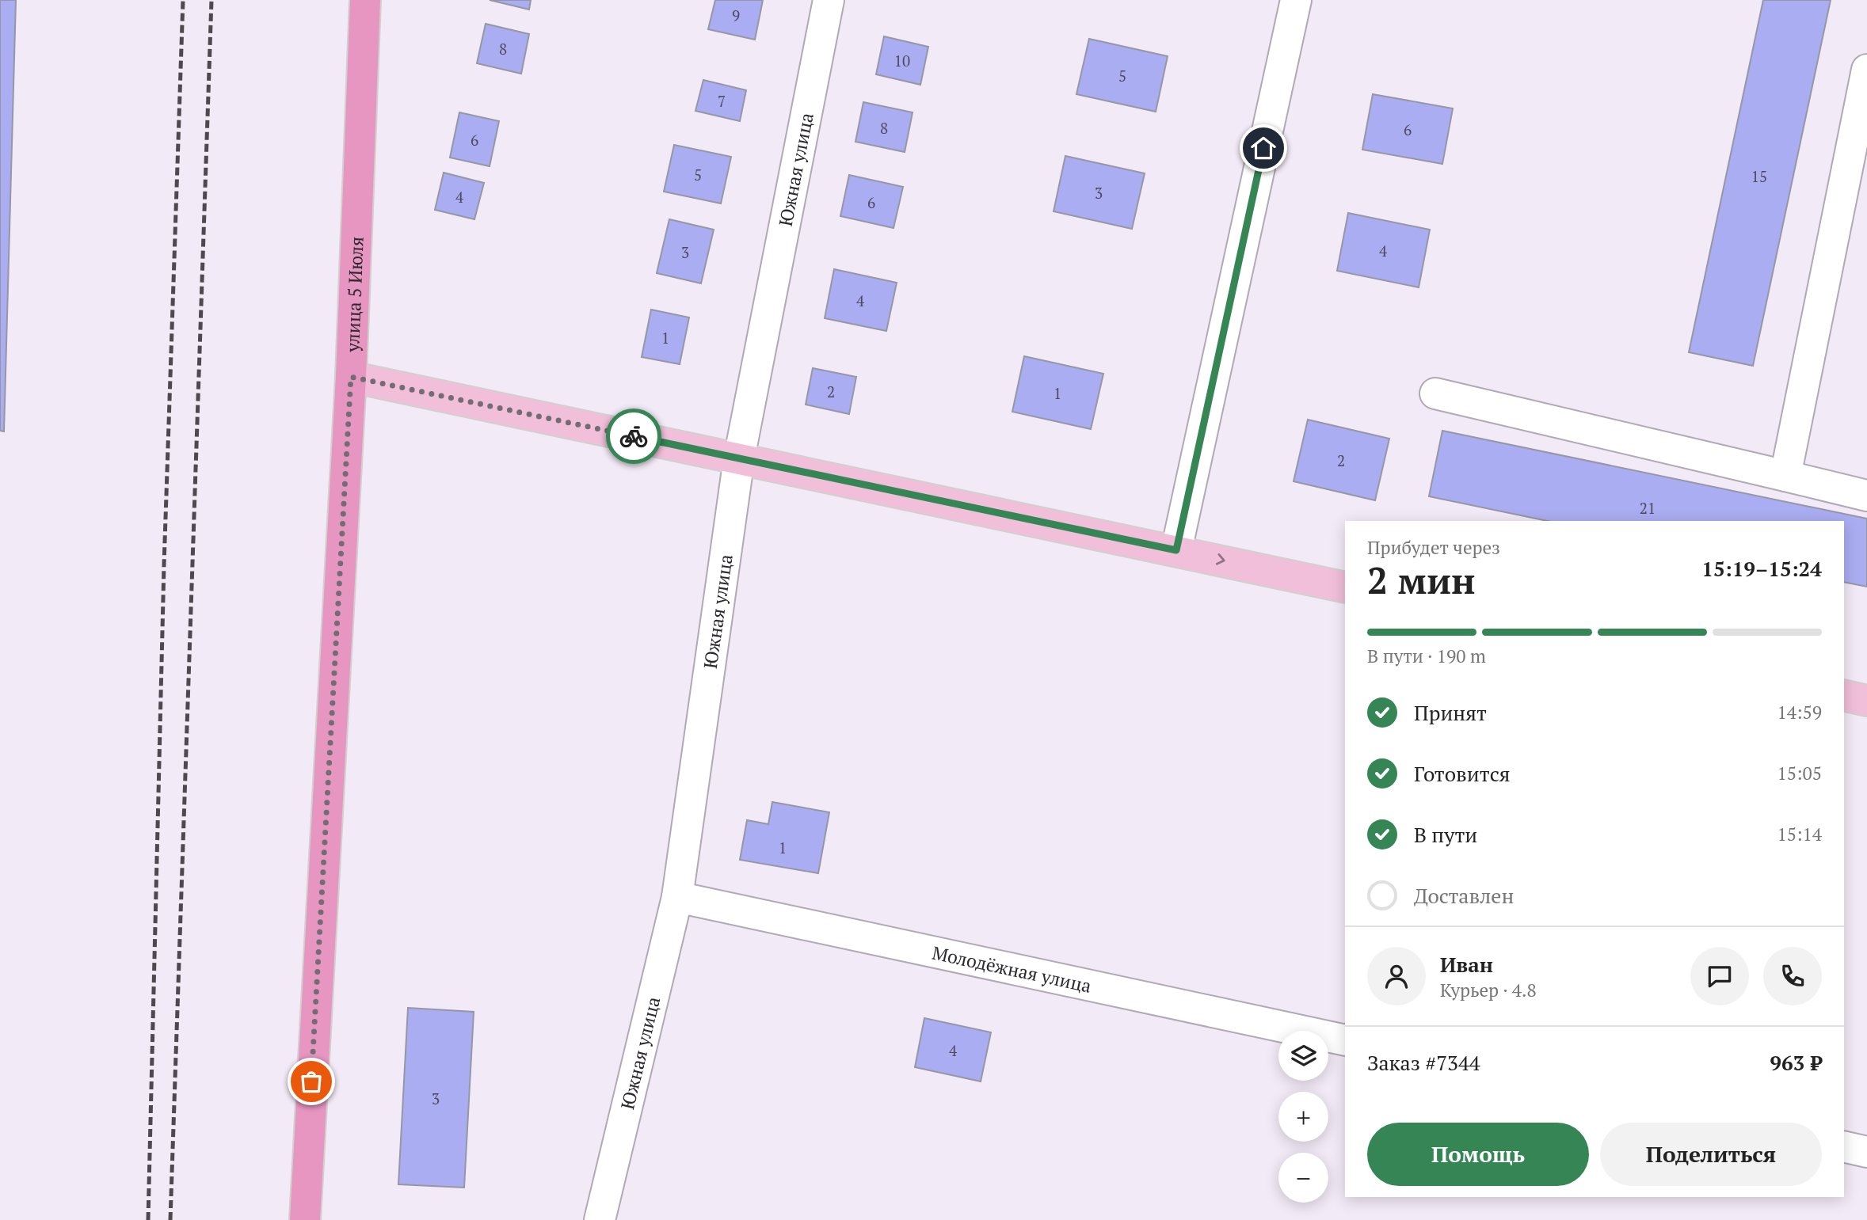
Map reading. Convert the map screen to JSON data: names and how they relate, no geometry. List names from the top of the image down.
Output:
{
  "streets": {
    "highway": ["улица 5 Июля"],
    "street": ["Южная улица", "Молодёжная улица"]
  },
  "crossings": [
    ["Южная улица", "Молодёжная улица"]
  ],
  "house_numbers": [
    "9",
    "8",
    "10",
    "5",
    "7",
    "8",
    "6",
    "6",
    "5",
    "15",
    "3",
    "4",
    "6",
    "4",
    "3",
    "4",
    "1",
    "2",
    "1",
    "2",
    "21",
    "1",
    "4",
    "3"
  ],
  "page": {
    "heading": ["2 мин", "Прибудет через", "15:19–15:24"],
    "panel": [
      "Иван",
      "Курьер · 4.8",
      "Заказ #7344",
      "963 ₽"
    ],
    "bar": "В пути · 190 m",
    "list": [
      ["Принят", "14:59"],
      ["Готовится", "15:05"],
      ["В пути", "15:14"],
      "Доставлен"
    ],
    "map_buttons": ["+", "−"],
    "buttons": ["Помощь", "Поделиться"]
  }
}
